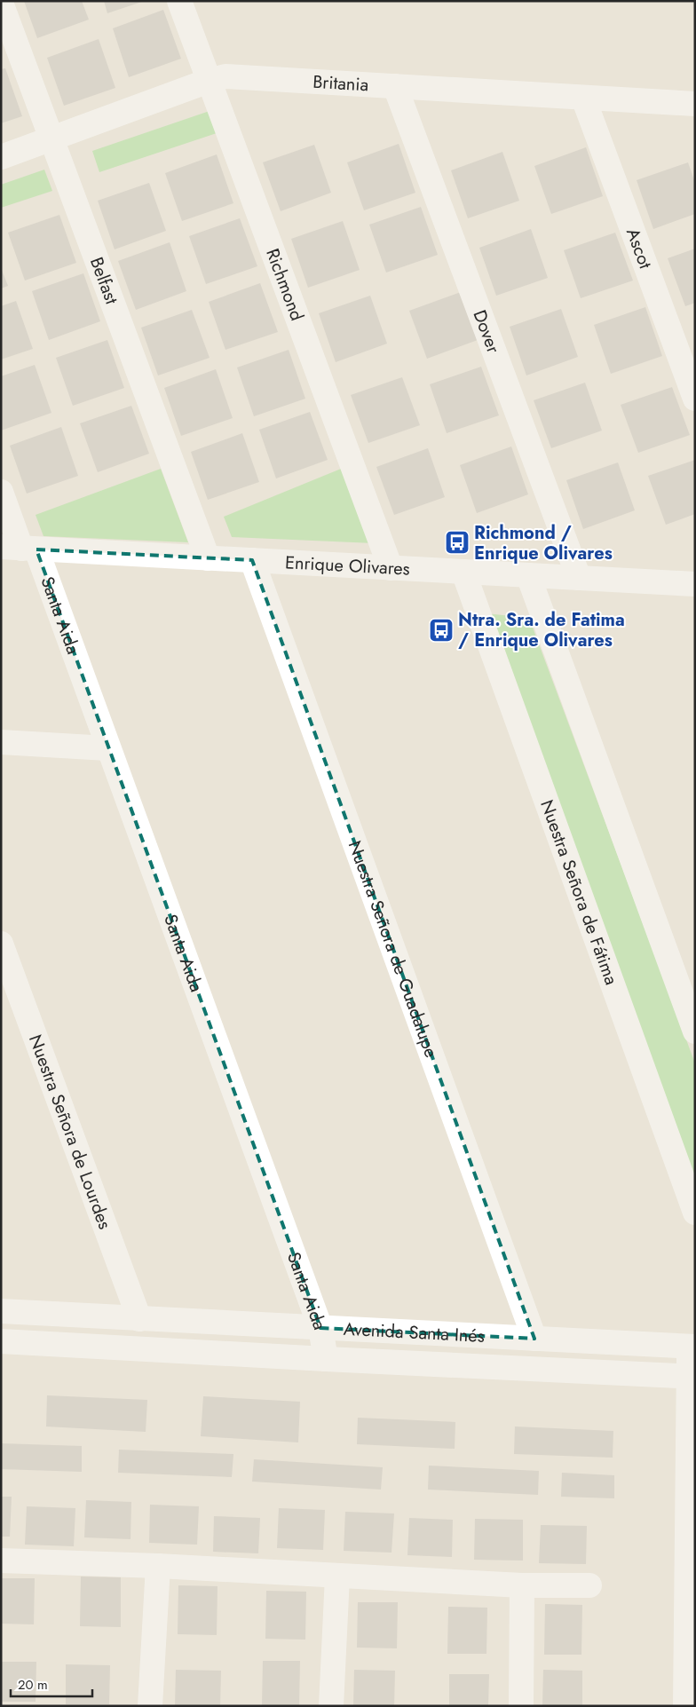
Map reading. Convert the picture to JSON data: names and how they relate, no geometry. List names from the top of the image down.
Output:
{
  "streets": {
    "street": [
      "Britania",
      "Ascot",
      "Belfast",
      "Richmond",
      "Dover",
      "Enrique Olivares",
      "Santa Aida",
      "Nuestra Señora de Fátima",
      "Nuestra Señora de Guadalupe",
      "Nuestra Señora de Lourdes",
      "Avenida Santa Inés"
    ]
  },
  "crossings": [
    ["Britania", "Ascot"],
    ["Britania", "Belfast"],
    ["Britania", "Richmond"],
    ["Britania", "Dover"],
    ["Belfast", "Enrique Olivares"],
    ["Richmond", "Enrique Olivares"],
    ["Dover", "Enrique Olivares"],
    ["Enrique Olivares", "Santa Aida"],
    ["Enrique Olivares", "Nuestra Señora de Fátima"],
    ["Enrique Olivares", "Nuestra Señora de Guadalupe"],
    ["Santa Aida", "Avenida Santa Inés"],
    ["Nuestra Señora de Guadalupe", "Avenida Santa Inés"],
    ["Nuestra Señora de Lourdes", "Avenida Santa Inés"]
  ],
  "places": {
    "bus stop": ["Richmond / Enrique Olivares", "Ntra. Sra. de Fatima / Enrique Olivares"]
  },
  "scale_bar": "20 m"
}
